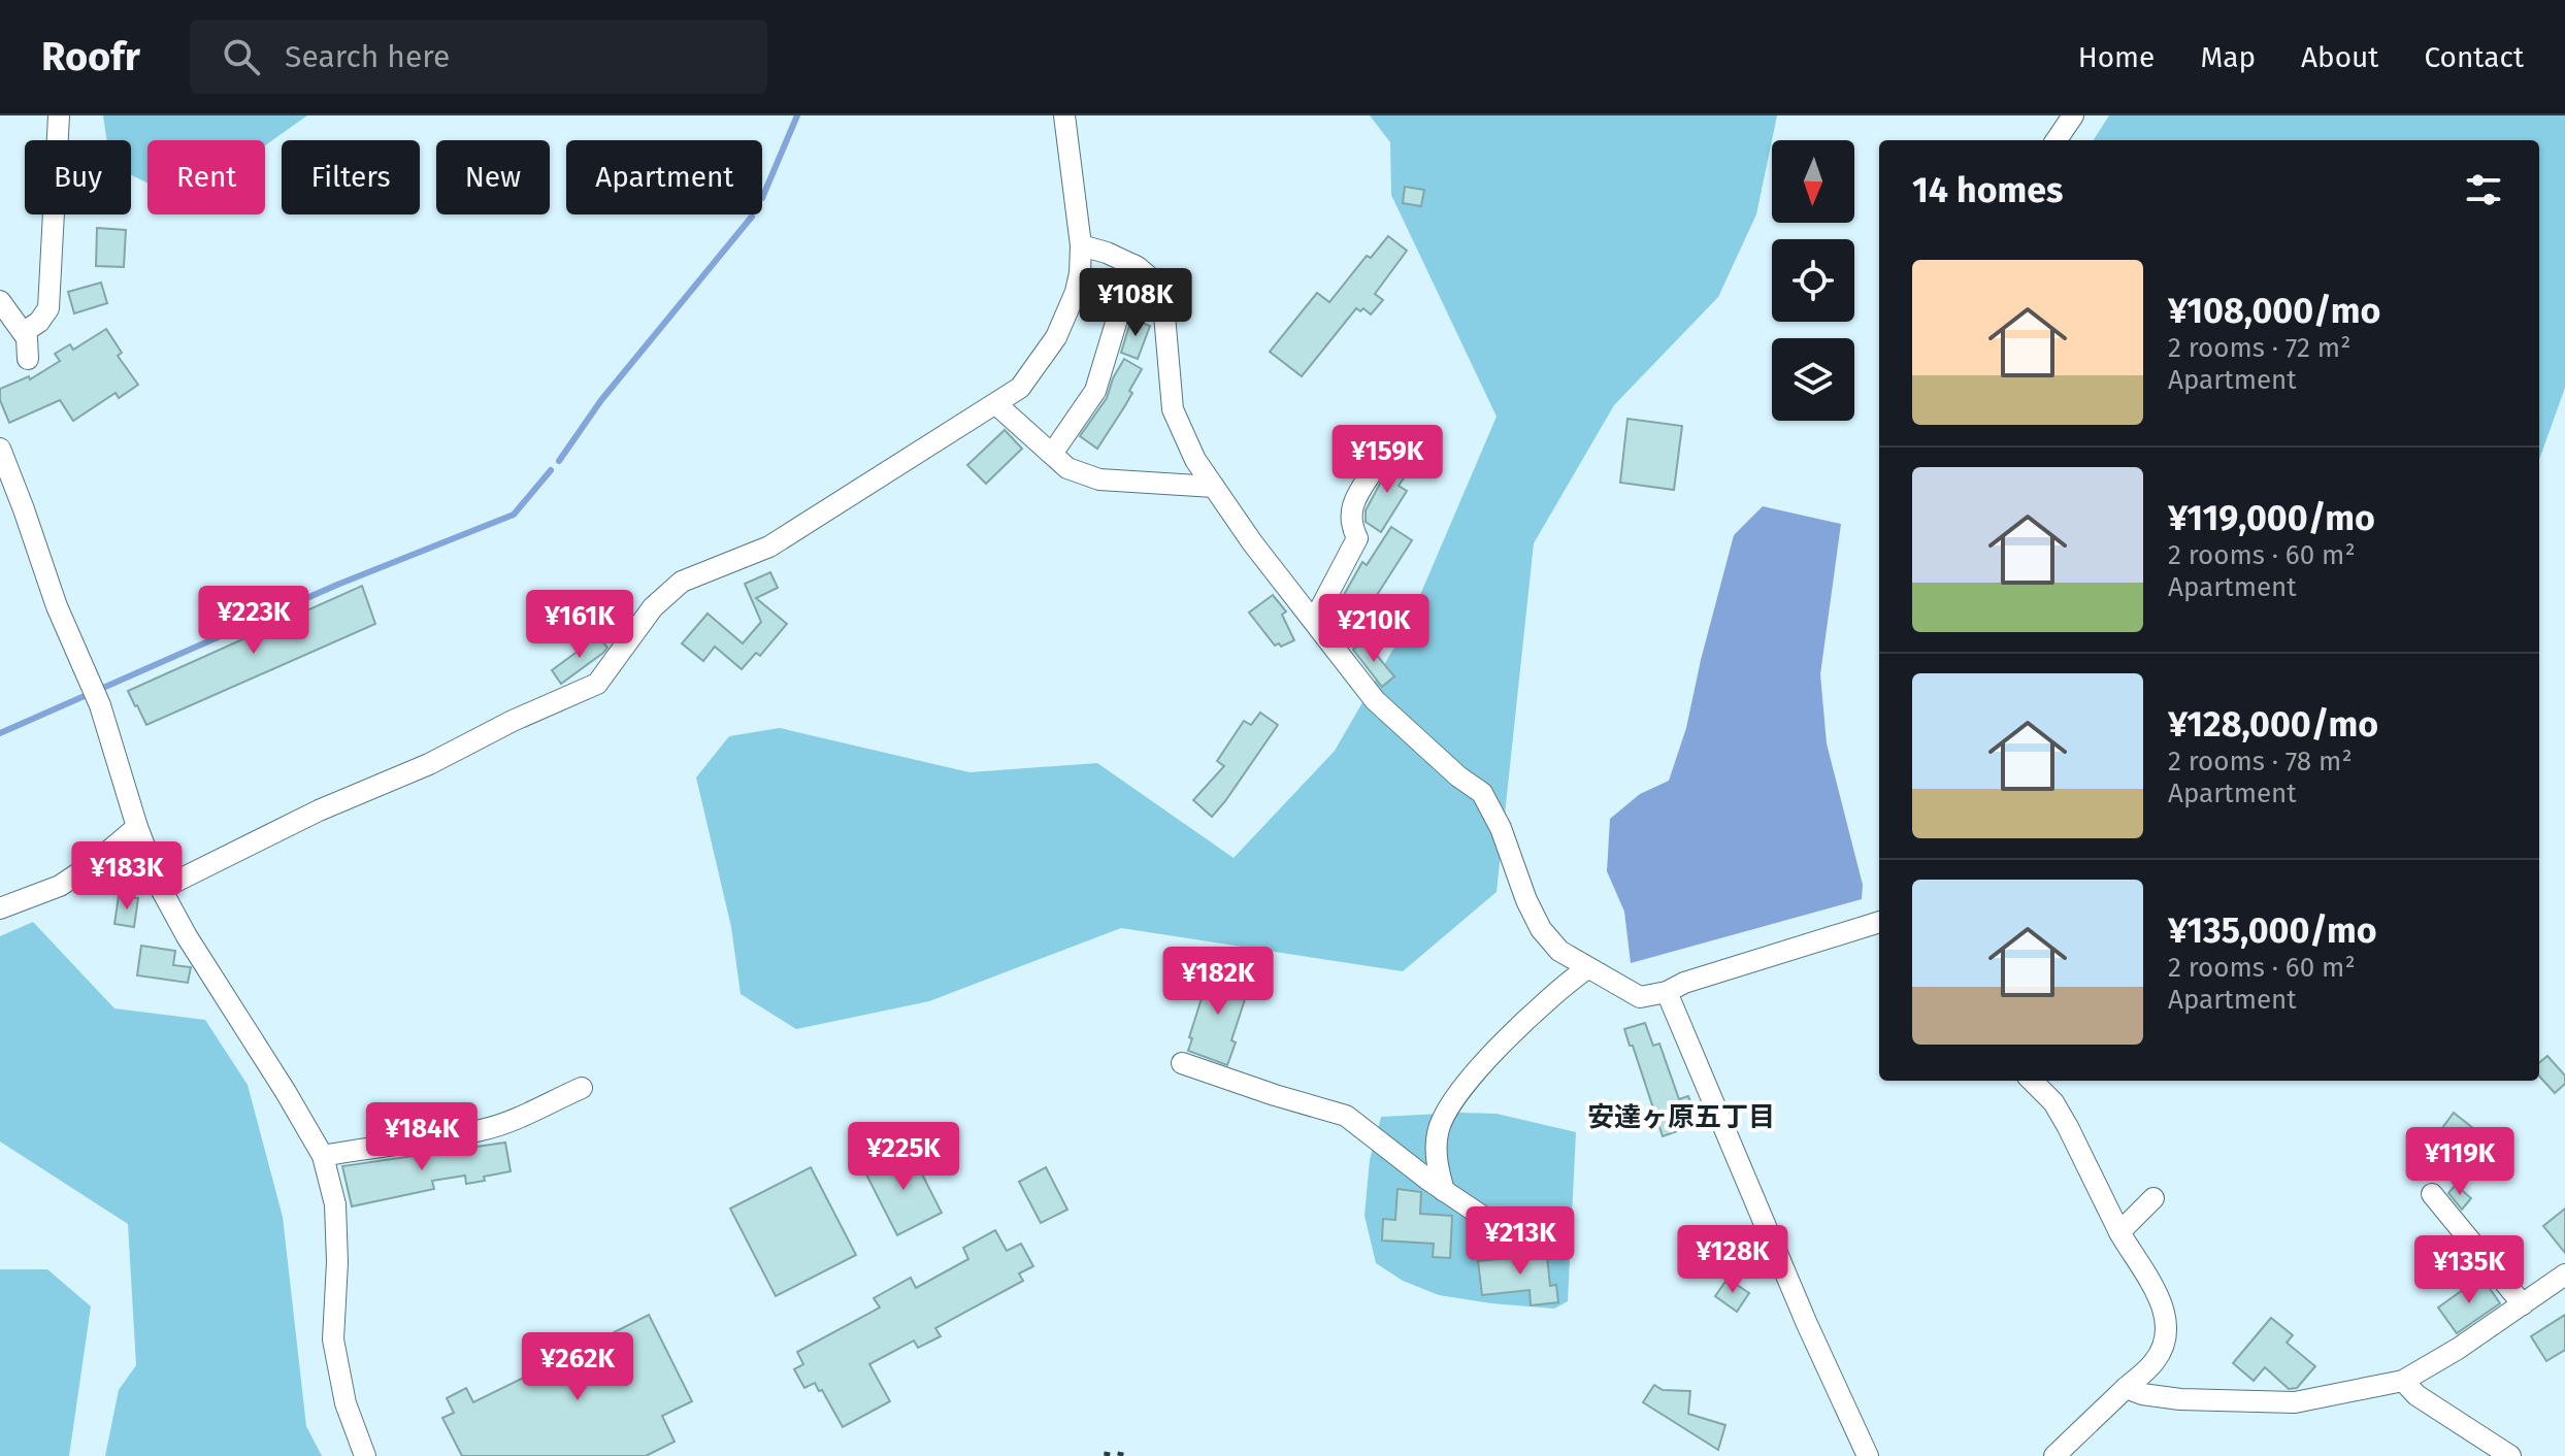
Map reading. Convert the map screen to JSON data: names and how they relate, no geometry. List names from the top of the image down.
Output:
{
  "districts": ["安達ヶ原五丁目"],
  "north": "bottom",
  "page": {
    "header": "Roofr",
    "search": "Search here",
    "nav": [
      "Home",
      "Map",
      "About",
      "Contact"
    ],
    "chip": [
      "Buy",
      "Rent",
      "Filters",
      "New",
      "Apartment"
    ],
    "heading": "14 homes",
    "list": [
      {
        "name": "¥108,000/mo",
        "note": "2 rooms · 72 m² · Apartment"
      },
      {
        "name": "¥119,000/mo",
        "note": "2 rooms · 60 m² · Apartment"
      },
      {
        "name": "¥128,000/mo",
        "note": "2 rooms · 78 m² · Apartment"
      },
      {
        "name": "¥135,000/mo",
        "note": "2 rooms · 60 m² · Apartment"
      }
    ],
    "price": [
      "¥108K",
      "¥159K",
      "¥223K",
      "¥161K",
      "¥210K",
      "¥183K",
      "¥182K",
      "¥184K",
      "¥225K",
      "¥119K",
      "¥213K",
      "¥128K",
      "¥135K",
      "¥262K"
    ]
  }
}
